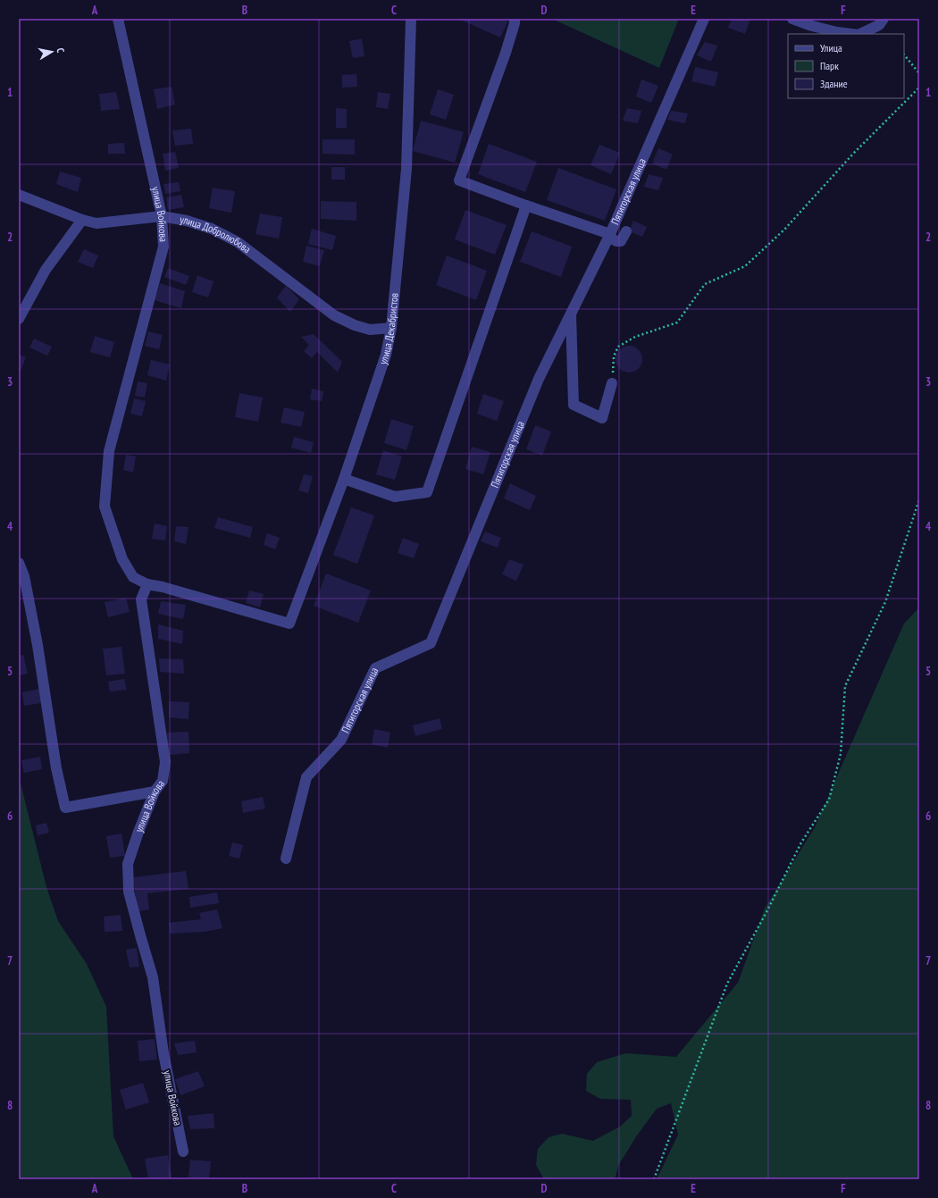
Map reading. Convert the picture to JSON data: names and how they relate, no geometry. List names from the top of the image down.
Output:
{
  "streets": {
    "street": [
      "Пятигорская улица",
      "улица Войкова",
      "улица Добролюбова",
      "улица Декабристов"
    ]
  },
  "crossings": [
    ["улица Войкова", "улица Добролюбова"],
    ["улица Войкова", "улица Декабристов"],
    ["улица Добролюбова", "улица Декабристов"]
  ],
  "legend": ["Улица", "Парк", "Здание"],
  "north": "right",
  "grid": {
    "columns": [
      "A",
      "B",
      "C",
      "D",
      "E",
      "F"
    ],
    "rows": [
      "1",
      "2",
      "3",
      "4",
      "5",
      "6",
      "7",
      "8"
    ]
  }
}
